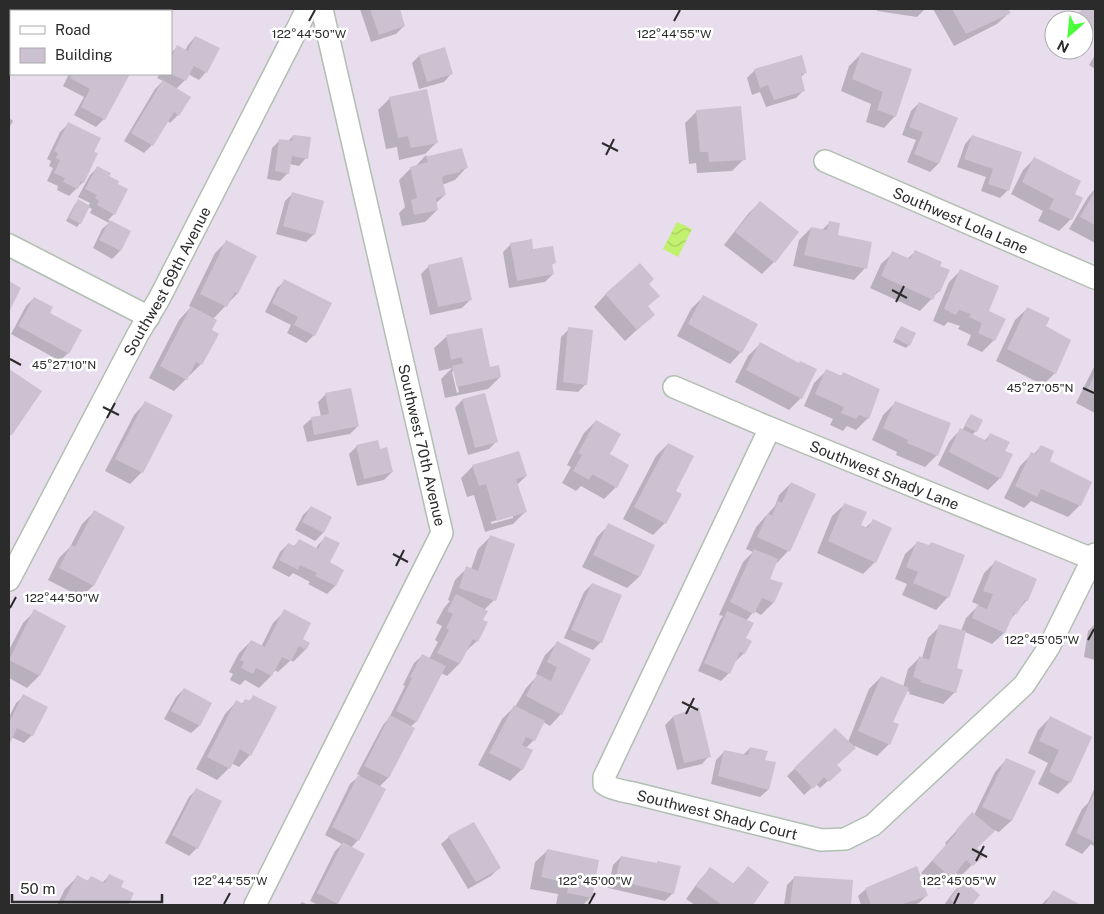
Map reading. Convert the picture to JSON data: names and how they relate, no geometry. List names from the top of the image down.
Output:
{
  "streets": {
    "street": [
      "Southwest Lola Lane",
      "Southwest 69th Avenue",
      "Southwest 70th Avenue",
      "Southwest Shady Lane",
      "Southwest Shady Court"
    ]
  },
  "crossings": [
    ["Southwest Shady Lane", "Southwest Shady Court"]
  ],
  "legend": ["Road", "Building"],
  "scale_bar": "50 m",
  "north": "bottom left",
  "coordinates": [
    "122°44'50\"W",
    "122°44'55\"W",
    "45°27'10\"N",
    "45°27'05\"N",
    "122°45'05\"W",
    "122°45'00\"W"
  ]
}
